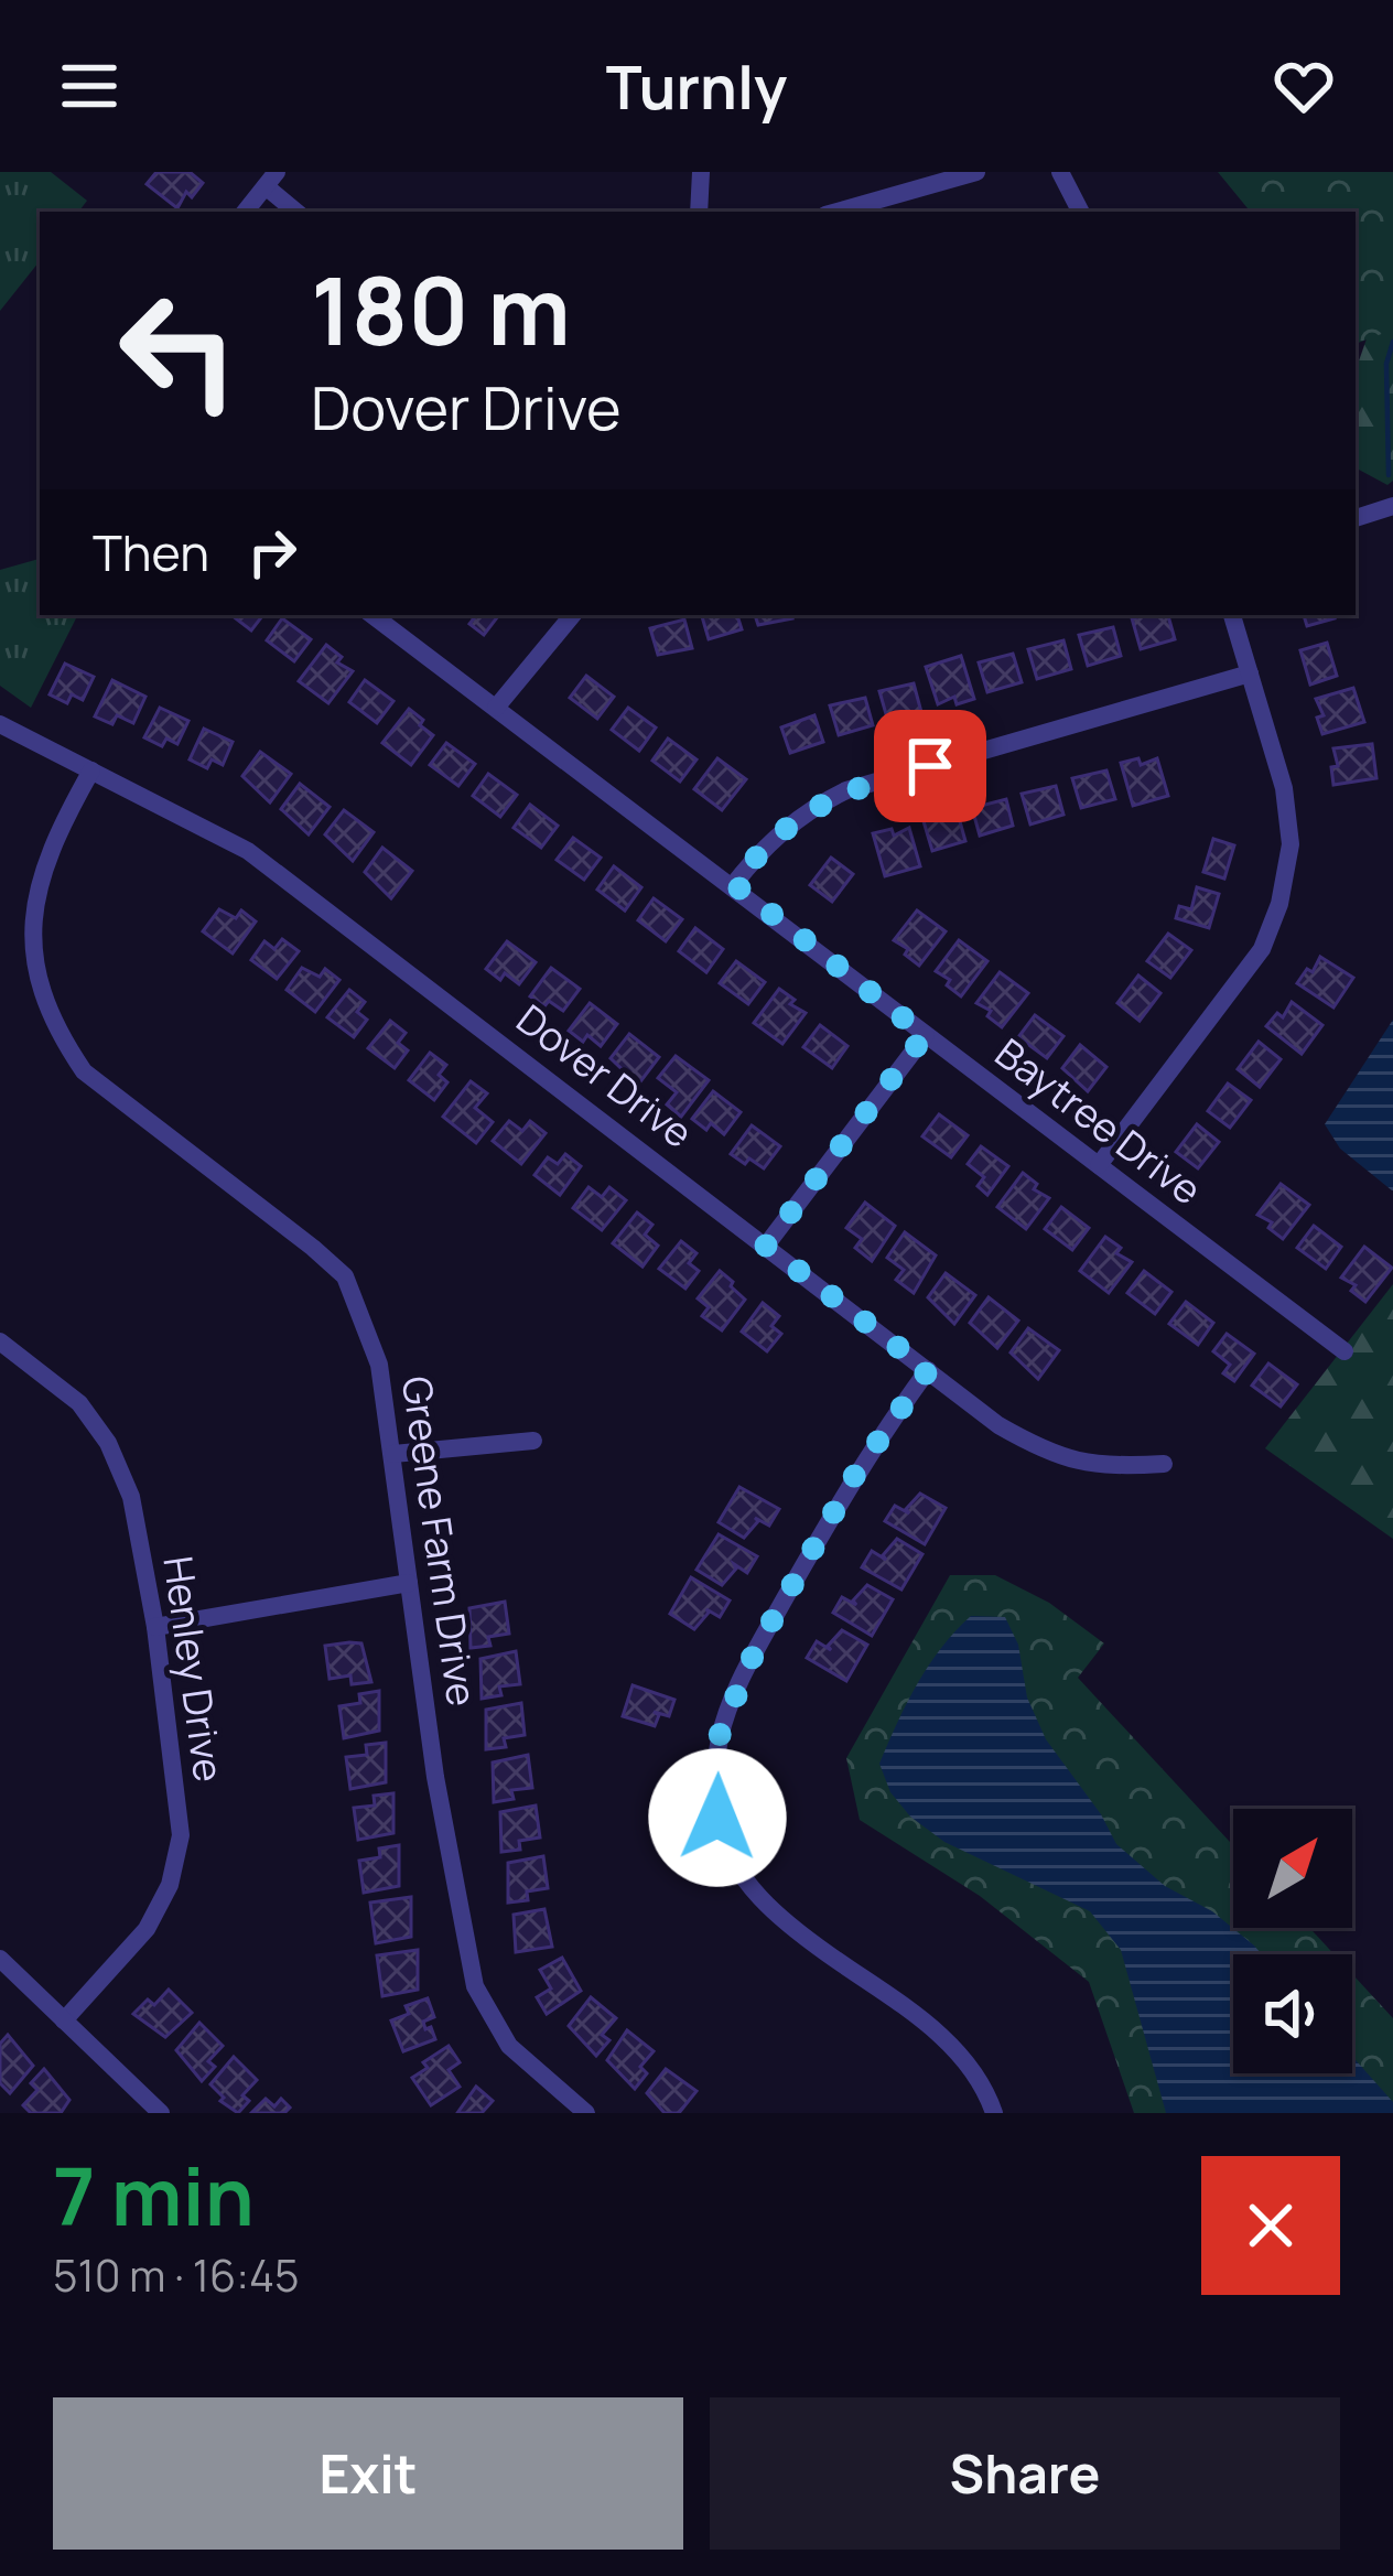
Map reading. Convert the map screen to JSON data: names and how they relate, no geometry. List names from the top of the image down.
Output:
{
  "streets": {
    "street": [
      "Dover Drive",
      "Baytree Drive",
      "Greene Farm Drive",
      "Henley Drive"
    ]
  },
  "crossings": [
    ["Dover Drive", "Greene Farm Drive"]
  ],
  "north": "top right",
  "page": {
    "header": "Turnly",
    "turn": ["180 m", "Dover Drive"],
    "then": "Then",
    "heading": ["7 min", "510 m · 16:45"],
    "buttons": ["Exit", "Share"]
  }
}
